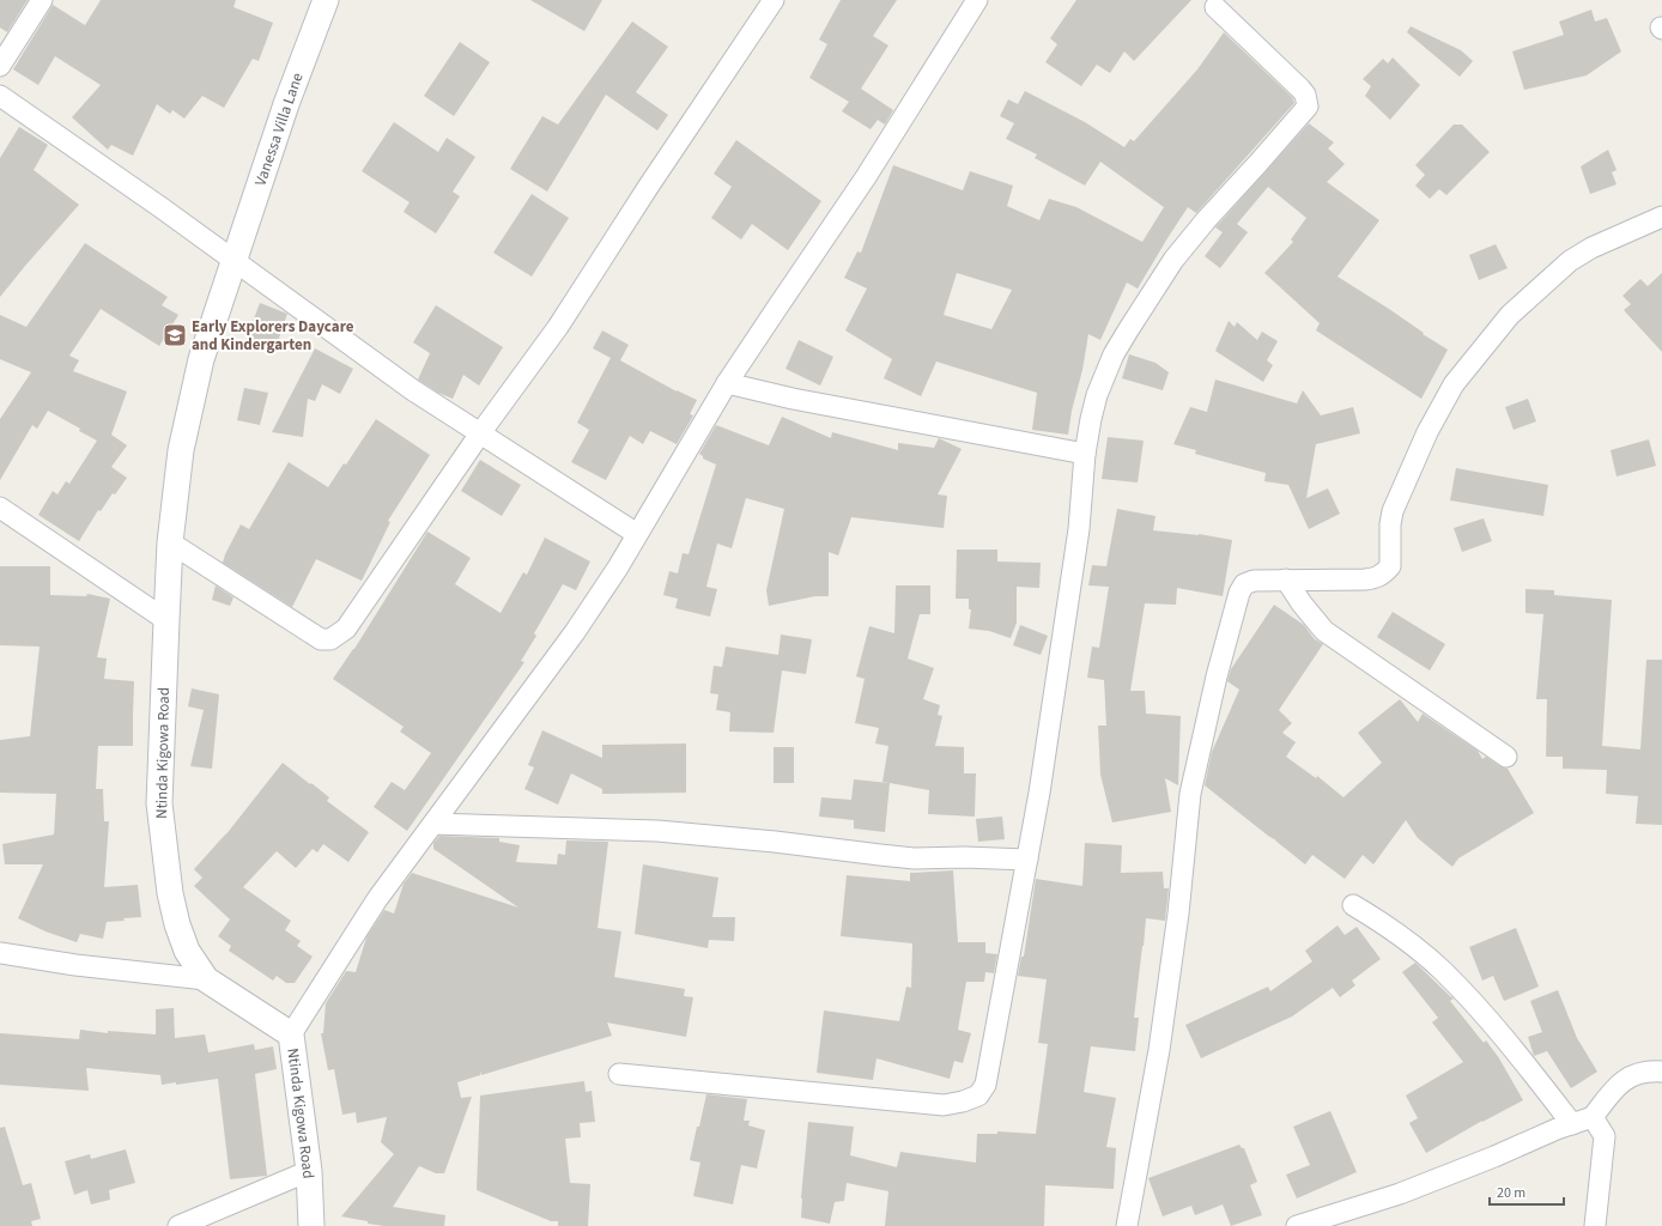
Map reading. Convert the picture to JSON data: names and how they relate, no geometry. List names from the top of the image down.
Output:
{
  "streets": {
    "street": ["Vanessa Villa Lane", "Ntinda Kigowa Road"]
  },
  "crossings": [
    ["Vanessa Villa Lane", "Ntinda Kigowa Road"]
  ],
  "places": {
    "school or university": ["Early Explorers Daycare and Kindergarten"]
  },
  "scale_bar": "20 m"
}
